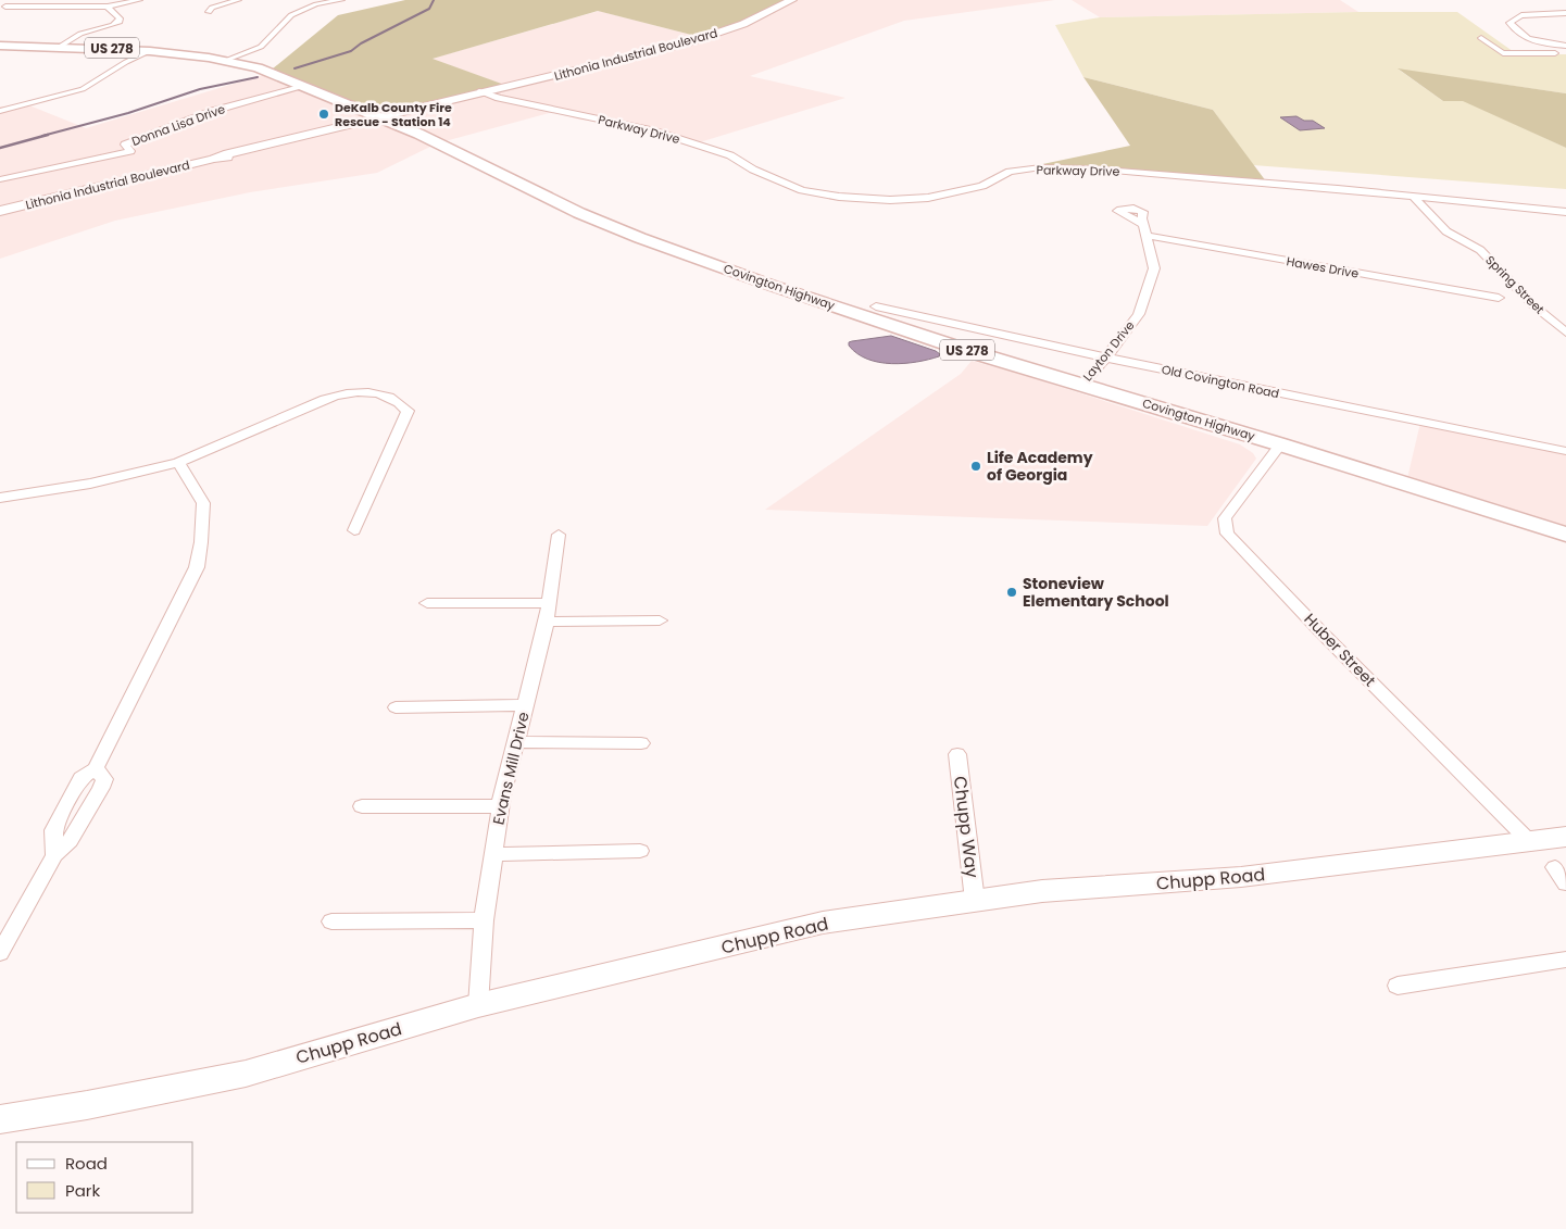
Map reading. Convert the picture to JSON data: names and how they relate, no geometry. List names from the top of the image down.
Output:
{
  "streets": {
    "main road": [
      "US 278",
      "Lithonia Industrial Boulevard",
      "Covington Highway",
      "Chupp Road"
    ],
    "street": [
      "Donna Lisa Drive",
      "Parkway Drive",
      "Hawes Drive",
      "Spring Street",
      "Layton Drive",
      "Old Covington Road",
      "Huber Street",
      "Evans Mill Drive",
      "Chupp Way"
    ]
  },
  "crossings": [
    ["Lithonia Industrial Boulevard", "Parkway Drive"],
    ["Lithonia Industrial Boulevard", "Covington Highway"],
    ["Donna Lisa Drive", "Covington Highway"],
    ["Parkway Drive", "Spring Street"],
    ["Hawes Drive", "Layton Drive"],
    ["Covington Highway", "Layton Drive"],
    ["Covington Highway", "Huber Street"],
    ["Layton Drive", "Old Covington Road"],
    ["Huber Street", "Chupp Road"],
    ["Evans Mill Drive", "Chupp Road"],
    ["Chupp Way", "Chupp Road"]
  ],
  "places": ["DeKalb County Fire Rescue - Station 14", "Life Academy of Georgia", "Stoneview Elementary School"],
  "legend": ["Road", "Park"]
}
